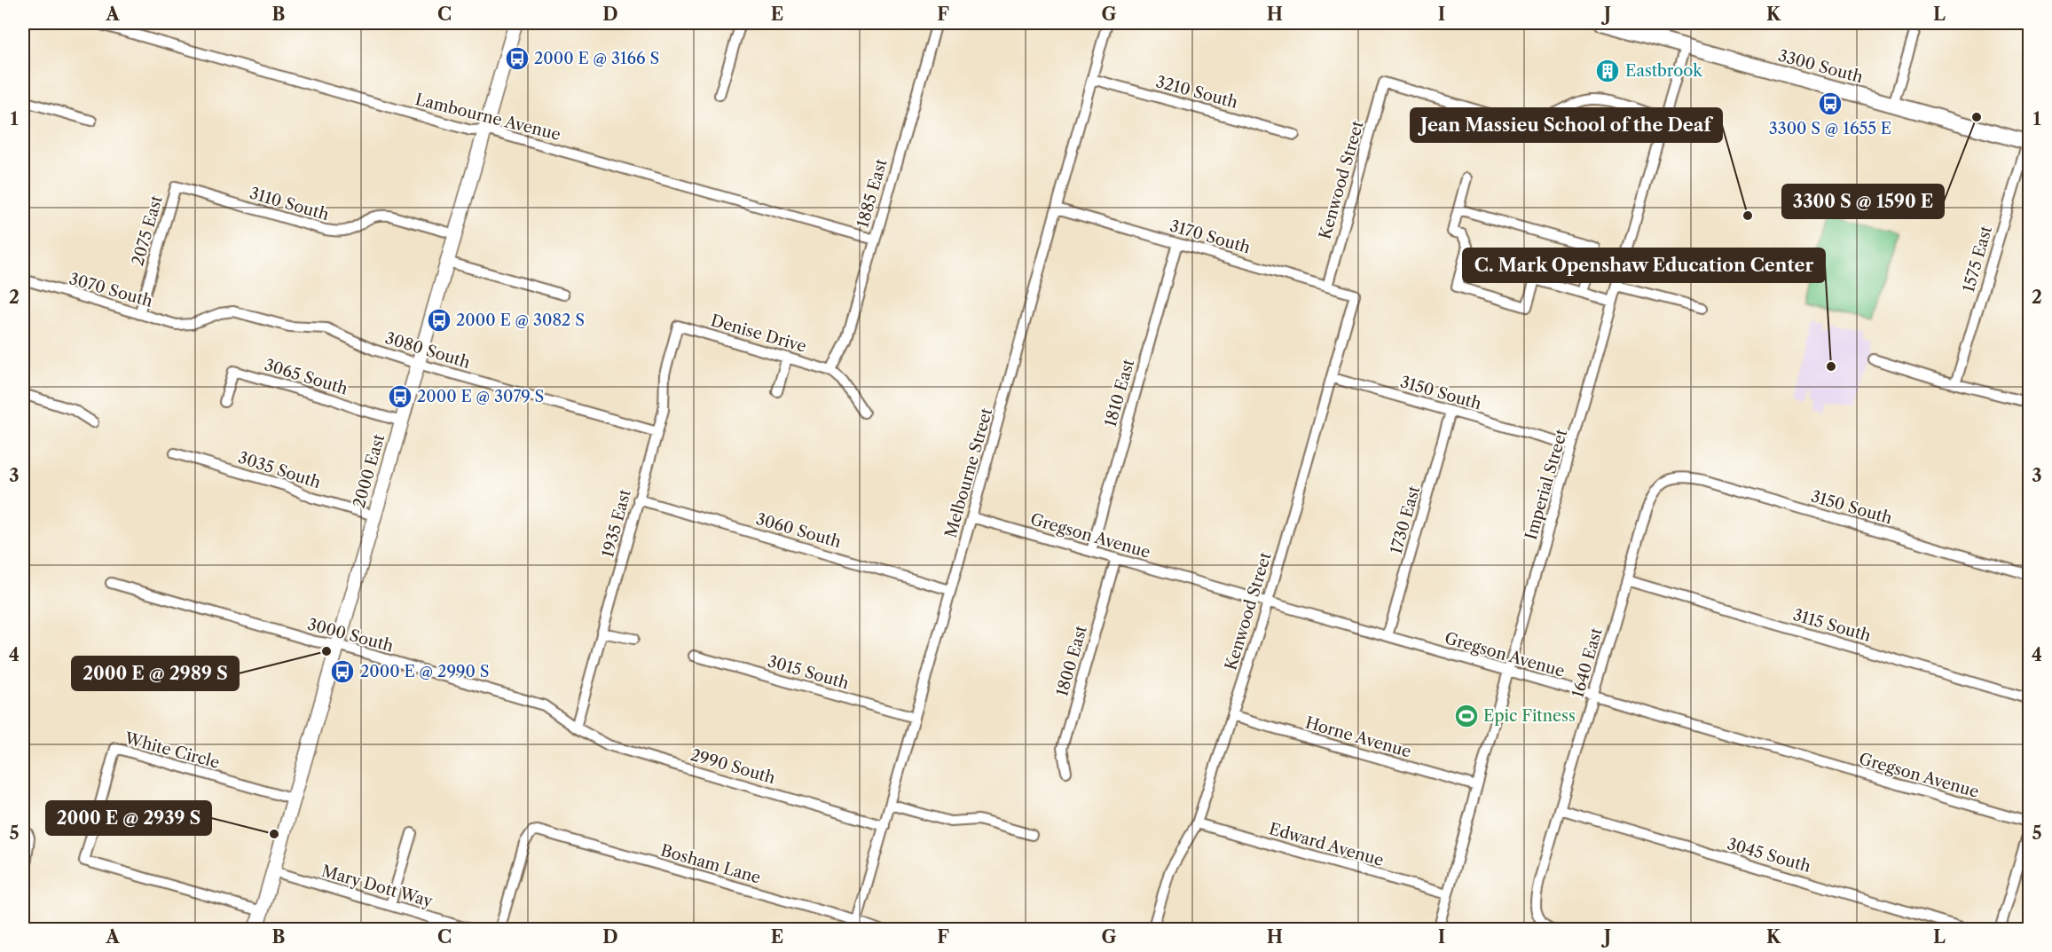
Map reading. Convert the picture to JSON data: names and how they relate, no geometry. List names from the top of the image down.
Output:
{
  "streets": {
    "main road": ["3300 South"],
    "street": [
      "3210 South",
      "Lambourne Avenue",
      "Kenwood Street",
      "1885 East",
      "3110 South",
      "2075 East",
      "3170 South",
      "1575 East",
      "3070 South",
      "Denise Drive",
      "3080 South",
      "3065 South",
      "1810 East",
      "3150 South",
      "3035 South",
      "2000 East",
      "Melbourne Street",
      "Imperial Street",
      "1730 East",
      "1935 East",
      "3060 South",
      "Gregson Avenue",
      "3115 South",
      "3000 South",
      "1800 East",
      "1640 East",
      "3015 South",
      "Horne Avenue",
      "White Circle",
      "2990 South",
      "Edward Avenue",
      "3045 South",
      "Bosham Lane",
      "Mary Dott Way"
    ]
  },
  "crossings": [
    ["3300 South", "1575 East"],
    ["3300 South", "Imperial Street"],
    ["3210 South", "Melbourne Street"],
    ["Lambourne Avenue", "1885 East"],
    ["Lambourne Avenue", "2000 East"],
    ["Kenwood Street", "3170 South"],
    ["Kenwood Street", "3150 South"],
    ["Kenwood Street", "Imperial Street"],
    ["Kenwood Street", "Gregson Avenue"],
    ["Kenwood Street", "Horne Avenue"],
    ["Kenwood Street", "Edward Avenue"],
    ["1885 East", "Denise Drive"],
    ["3110 South", "2075 East"],
    ["3110 South", "2000 East"],
    ["2075 East", "3070 South"],
    ["3170 South", "1810 East"],
    ["3170 South", "Melbourne Street"],
    ["3070 South", "3080 South"],
    ["Denise Drive", "1935 East"],
    ["3080 South", "2000 East"],
    ["3080 South", "1935 East"],
    ["3065 South", "2000 East"],
    ["1810 East", "Gregson Avenue"],
    ["3150 South", "Imperial Street"],
    ["3150 South", "1730 East"],
    ["3150 South", "1640 East"],
    ["3035 South", "2000 East"],
    ["2000 East", "3000 South"],
    ["2000 East", "White Circle"],
    ["2000 East", "Mary Dott Way"],
    ["Melbourne Street", "3060 South"],
    ["Melbourne Street", "Gregson Avenue"],
    ["Melbourne Street", "3015 South"],
    ["Melbourne Street", "2990 South"],
    ["Melbourne Street", "Bosham Lane"],
    ["Imperial Street", "Gregson Avenue"],
    ["Imperial Street", "Horne Avenue"],
    ["Imperial Street", "Edward Avenue"],
    ["1730 East", "Gregson Avenue"],
    ["1935 East", "3060 South"],
    ["1935 East", "3000 South"],
    ["1935 East", "2990 South"],
    ["Gregson Avenue", "1800 East"],
    ["Gregson Avenue", "1640 East"],
    ["3115 South", "1640 East"],
    ["3000 South", "2990 South"],
    ["1640 East", "3045 South"]
  ],
  "places": {
    "bus stop": [
      "2000 E @ 3166 S",
      "3300 S @ 1655 E",
      "2000 E @ 3082 S",
      "2000 E @ 3079 S",
      "2000 E @ 2990 S"
    ],
    "building": ["Eastbrook"],
    "other": [
      "3300 S @ 1590 E",
      "Jean Massieu School of the Deaf",
      "C. Mark Openshaw Education Center",
      "2000 E @ 2989 S",
      "2000 E @ 2939 S"
    ],
    "sports": ["Epic Fitness"]
  },
  "grid": {
    "columns": [
      "A",
      "B",
      "C",
      "D",
      "E",
      "F",
      "G",
      "H",
      "I",
      "J",
      "K",
      "L"
    ],
    "rows": [
      "1",
      "2",
      "3",
      "4",
      "5"
    ]
  }
}
